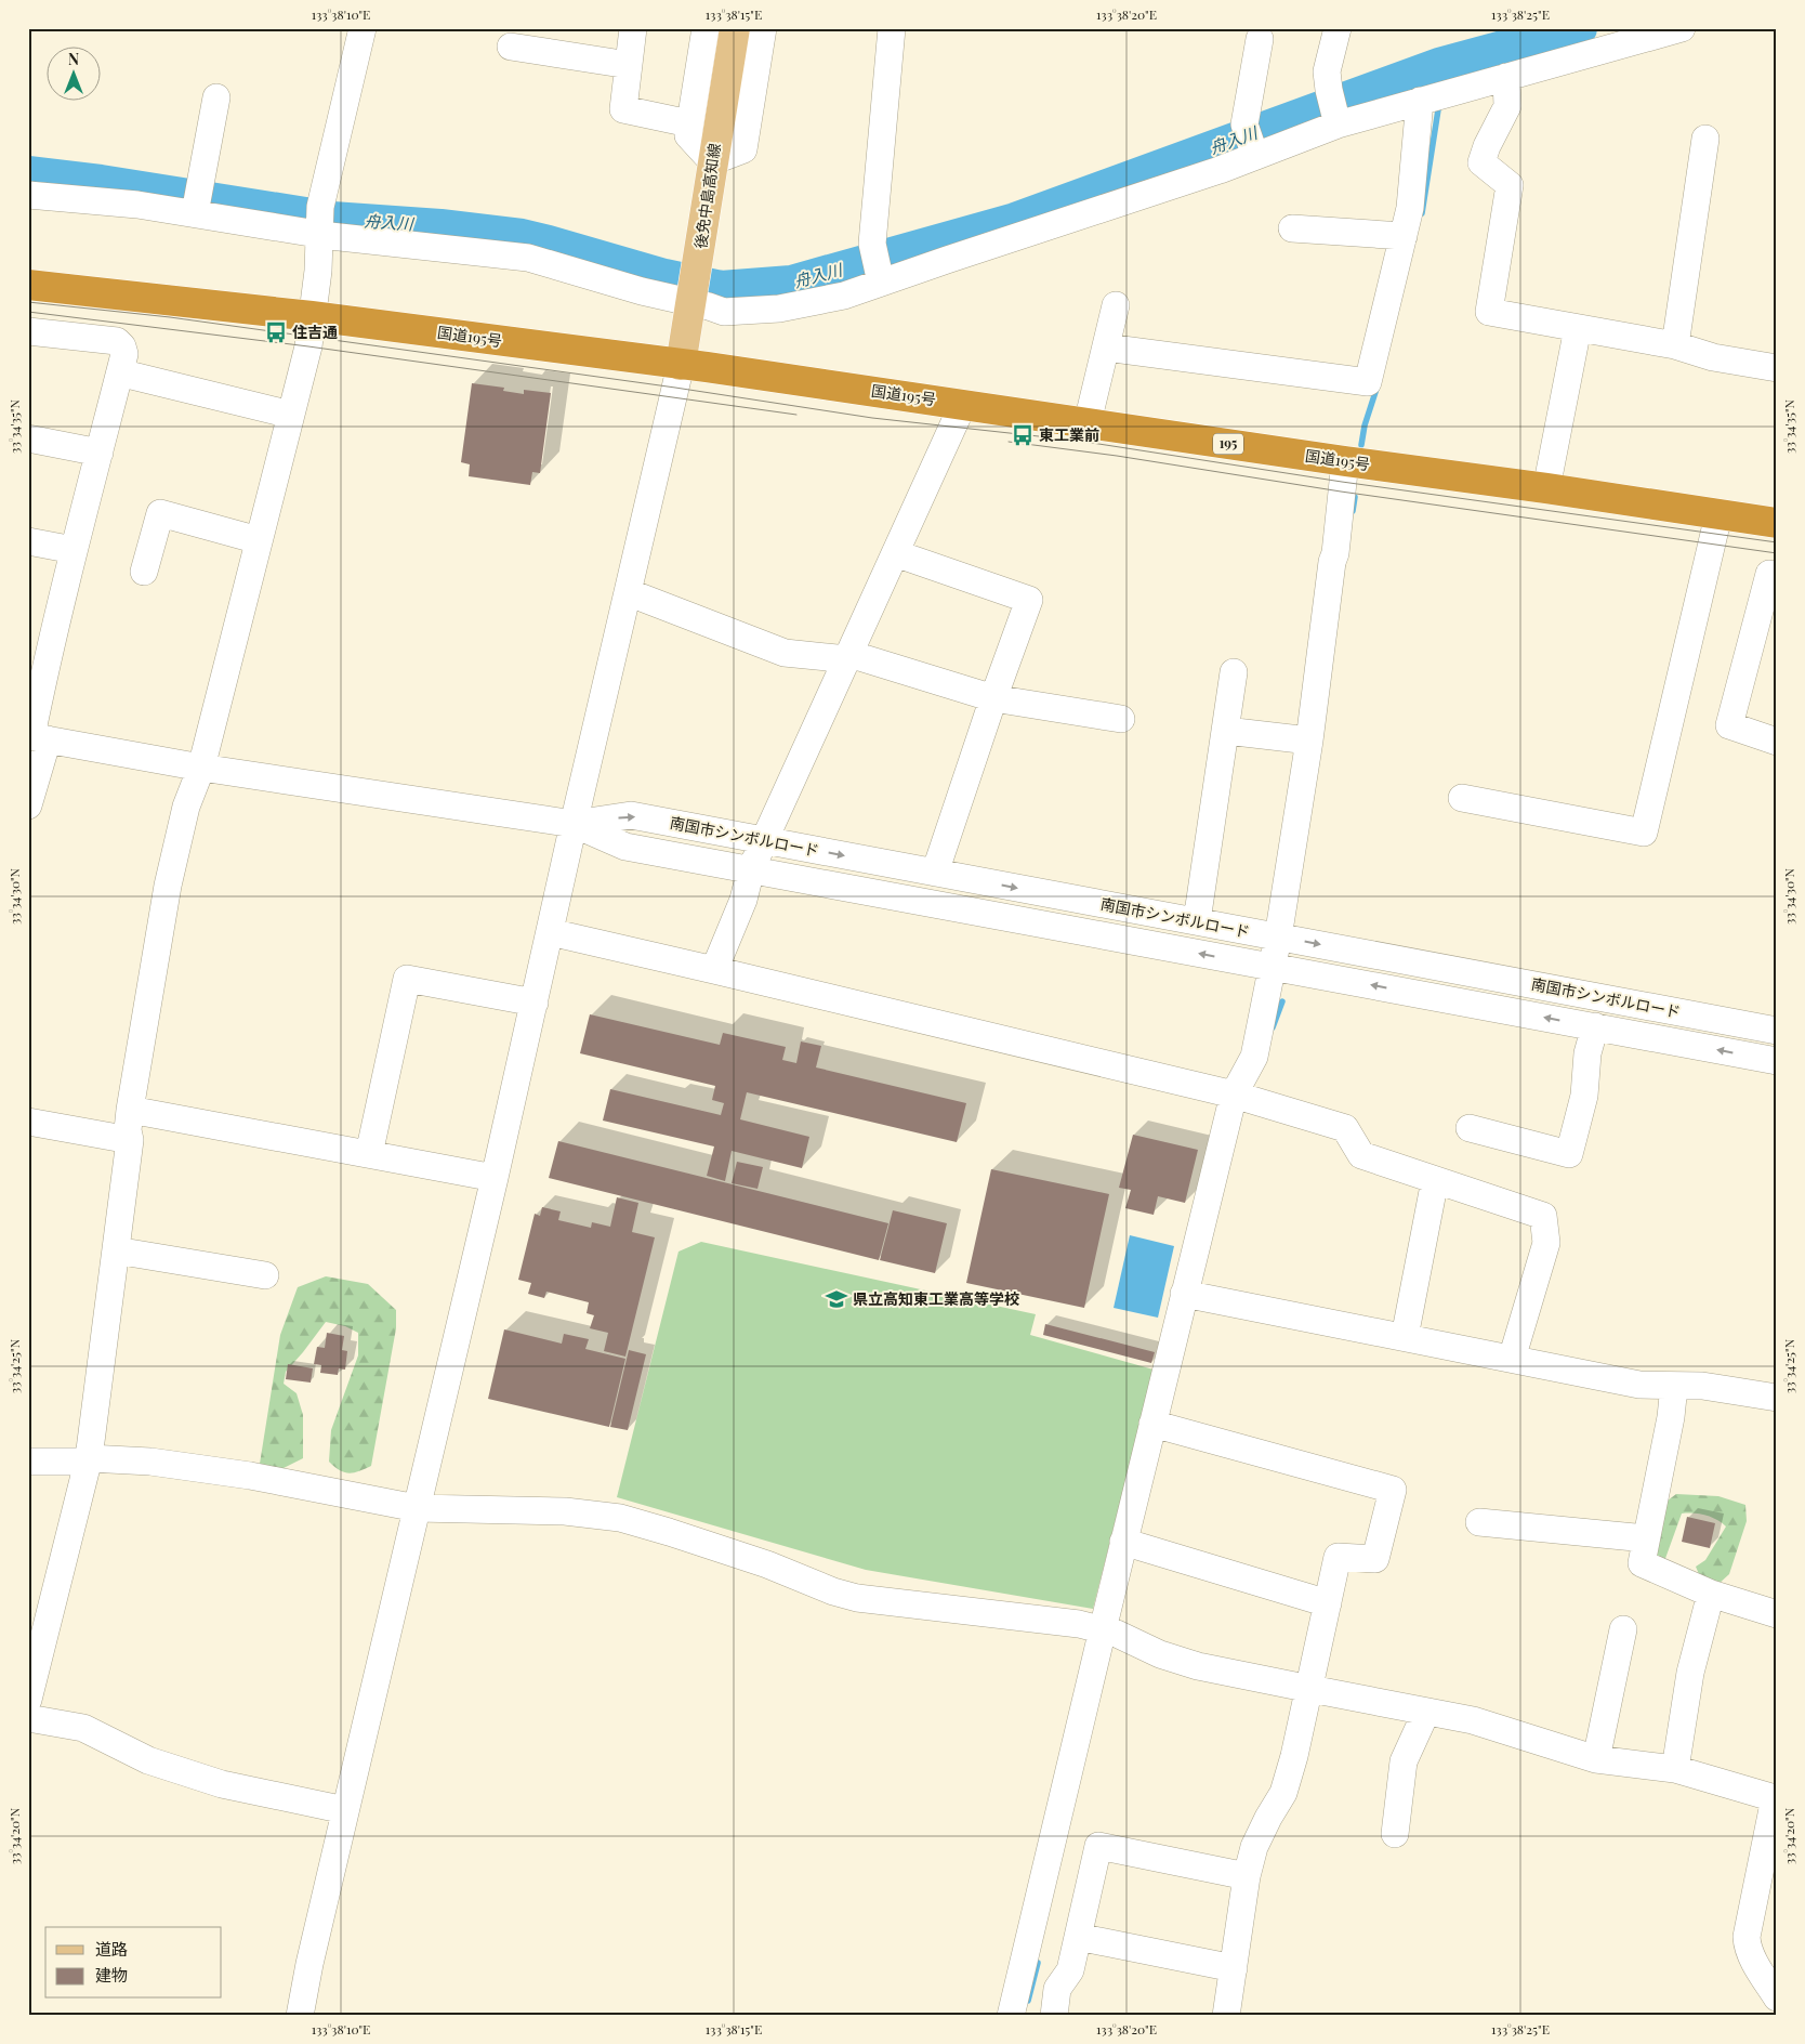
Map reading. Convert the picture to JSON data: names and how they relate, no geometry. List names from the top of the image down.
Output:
{
  "streets": {
    "highway": ["国道195号", "195"],
    "main road": ["後免中島高知線"],
    "street": ["南国市シンボルロード"]
  },
  "crossings": [
    ["後免中島高知線", "国道195号"]
  ],
  "water": ["舟入川"],
  "places": {
    "bus stop": ["住吉通", "東工業前"],
    "school or university": ["県立高知東工業高等学校"]
  },
  "legend": ["道路", "建物"],
  "north": "top",
  "coordinates": [
    "133°38'10\"E",
    "133°38'15\"E",
    "133°38'20\"E",
    "133°38'25\"E",
    "33°34'35\"N",
    "33°34'30\"N",
    "33°34'25\"N",
    "33°34'20\"N"
  ]
}
